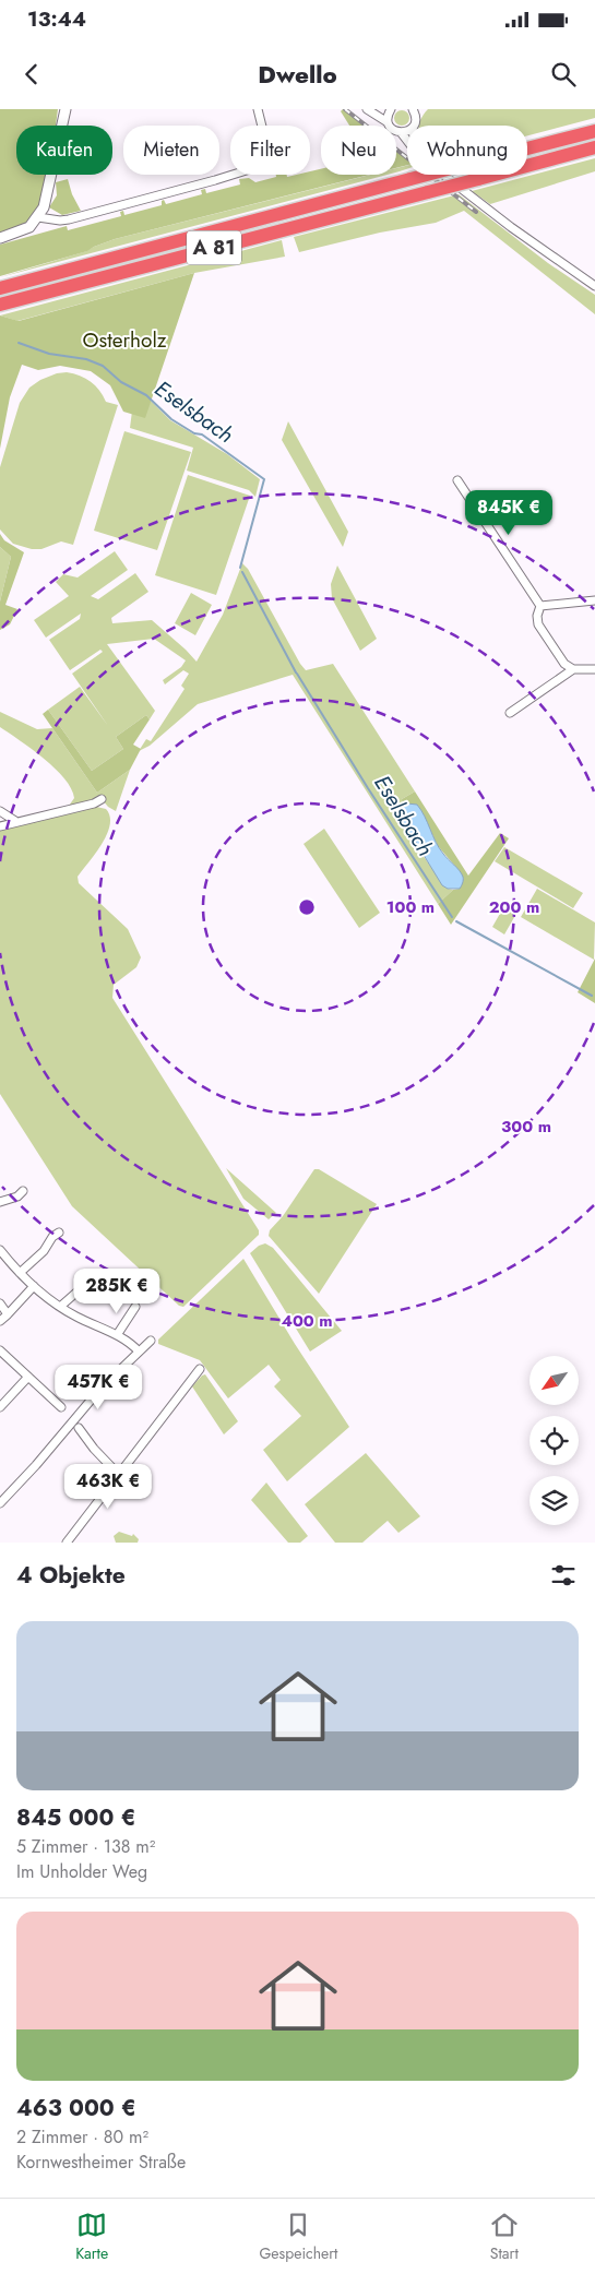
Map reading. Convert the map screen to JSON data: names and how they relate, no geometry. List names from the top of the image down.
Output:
{
  "streets": {
    "highway": ["A 81"]
  },
  "water": ["Eselsbach"],
  "parks": ["Osterholz"],
  "north": "bottom left",
  "page": {
    "status": "13:44",
    "header": "Dwello",
    "chip": [
      "Kaufen",
      "Mieten",
      "Filter",
      "Neu",
      "Wohnung"
    ],
    "price": [
      "845K €",
      "285K €",
      "457K €",
      "463K €"
    ],
    "heading": "4 Objekte",
    "list": [
      {
        "name": "845 000 €",
        "note": "5 Zimmer · 138 m² · Im Unholder Weg"
      },
      {
        "name": "463 000 €",
        "note": "2 Zimmer · 80 m² · Kornwestheimer Straße"
      }
    ],
    "tabs": ["Karte", "Gespeichert", "Start"]
  },
  "rings": [
    "100 m",
    "200 m",
    "300 m",
    "400 m"
  ]
}
